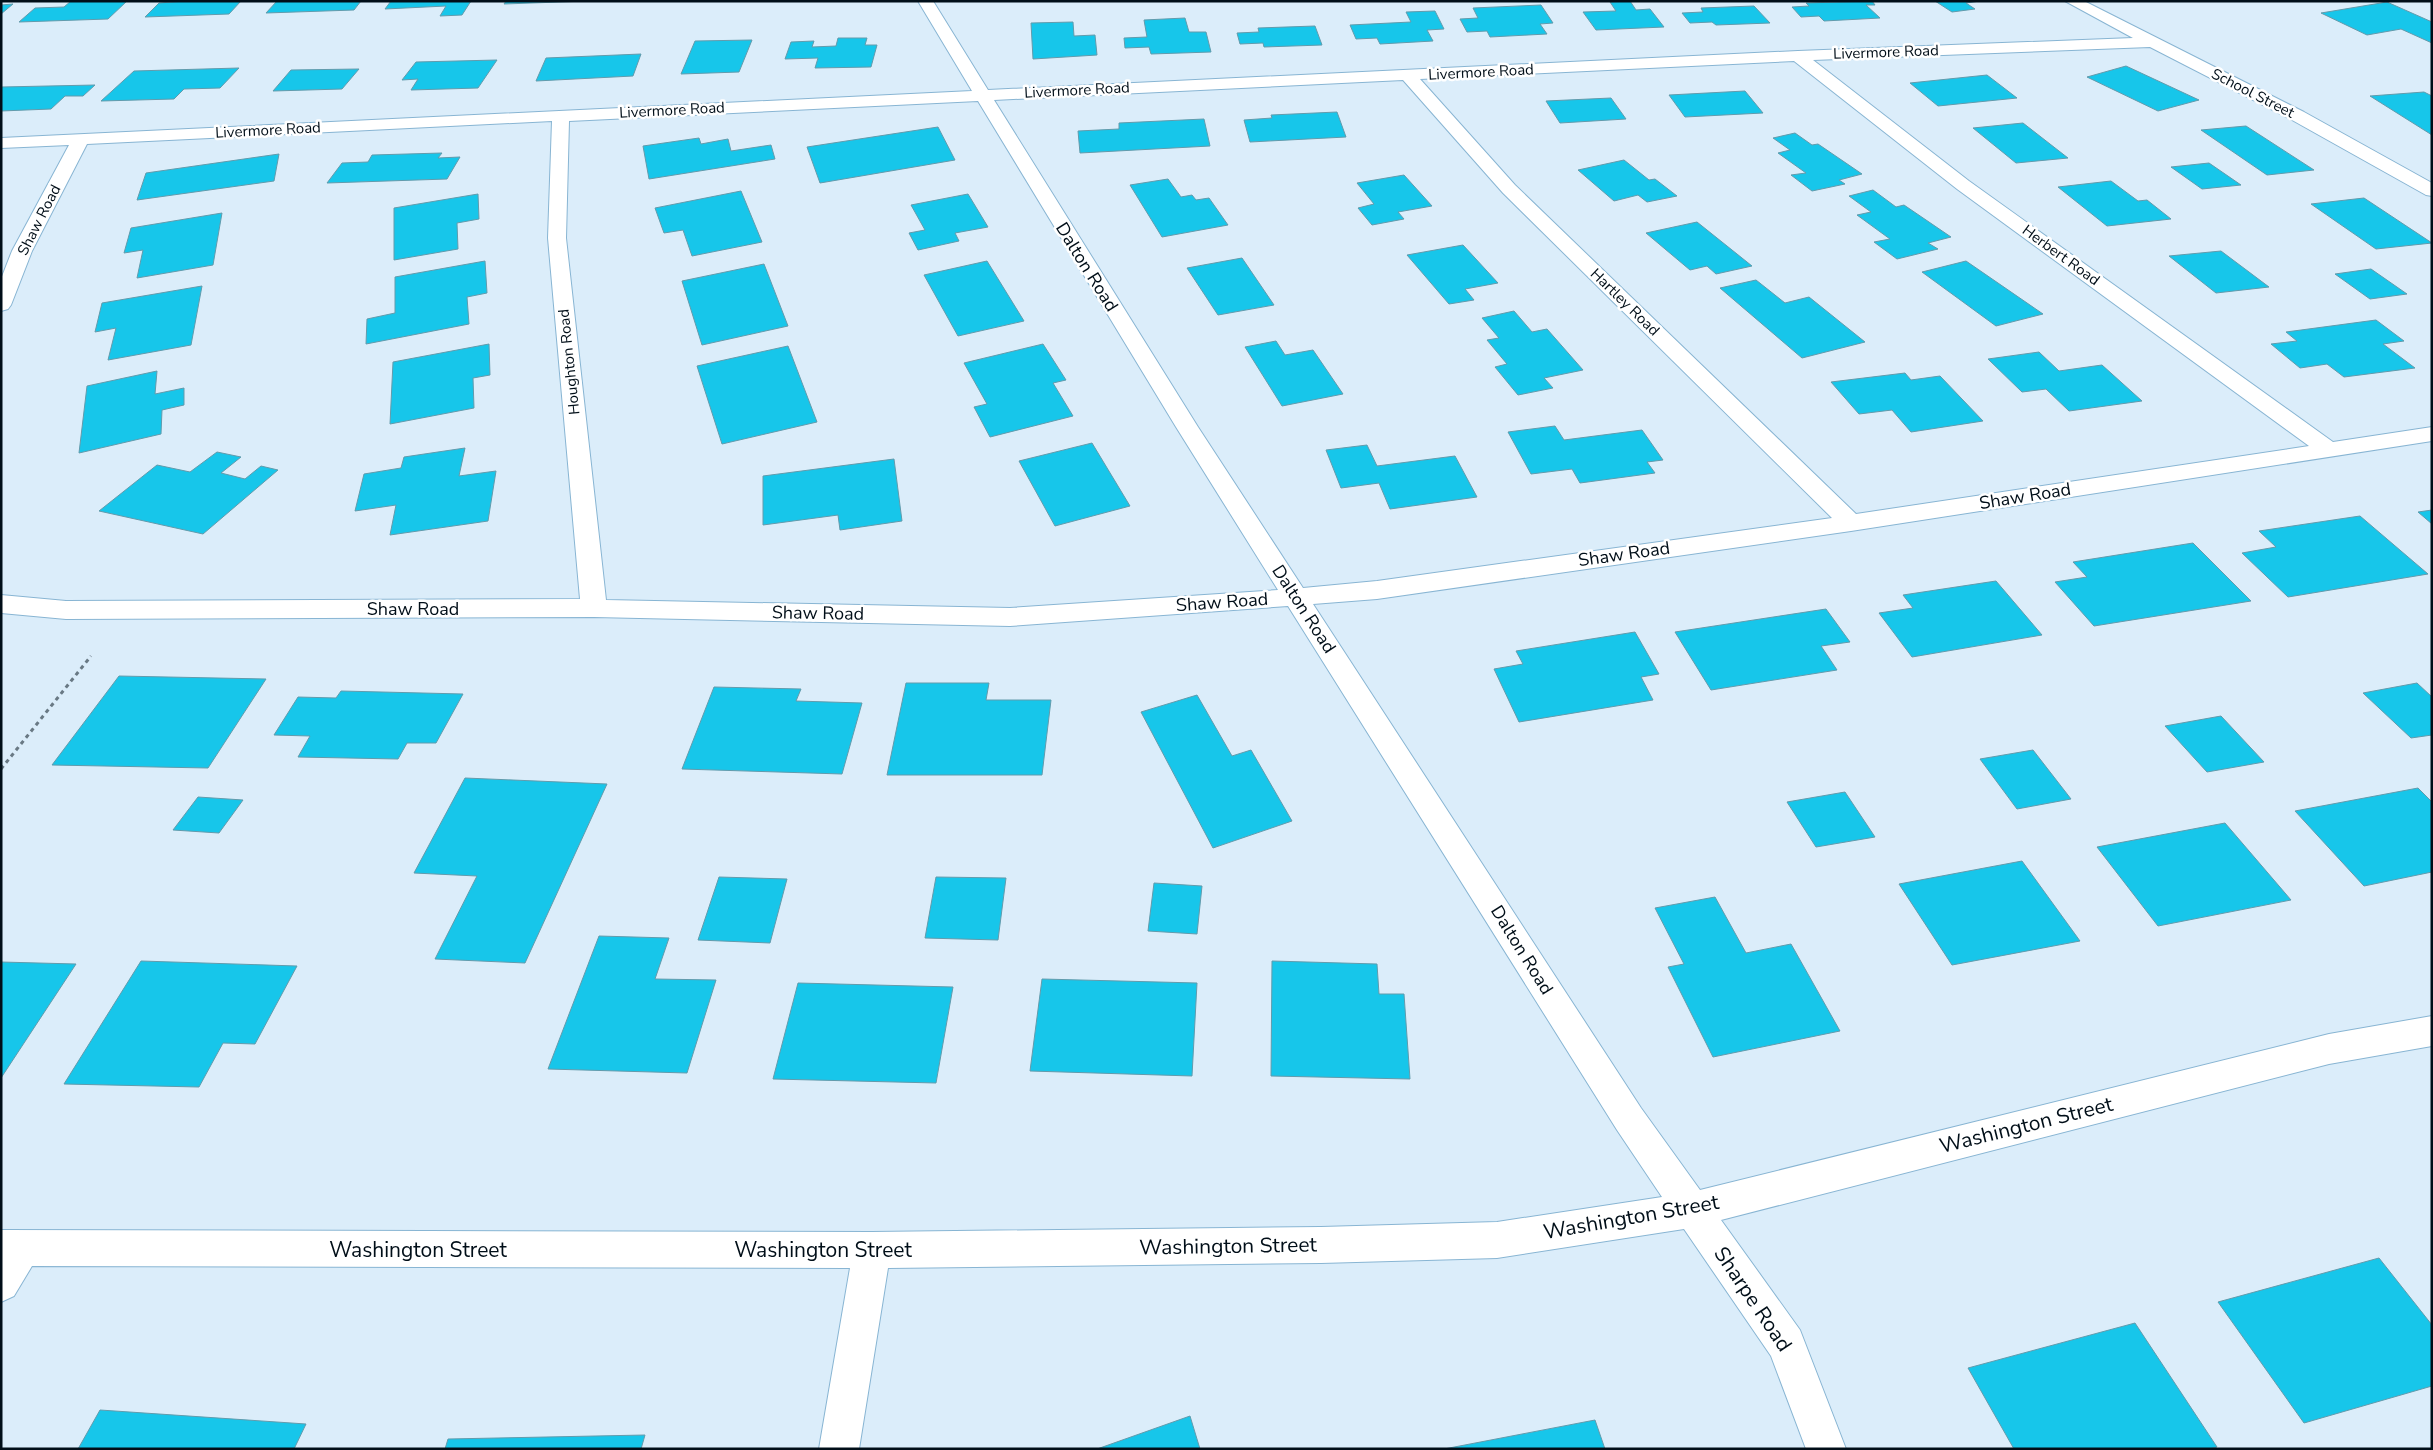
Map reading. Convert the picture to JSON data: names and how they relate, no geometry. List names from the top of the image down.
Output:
{
  "streets": {
    "street": [
      "Livermore Road",
      "School Street",
      "Shaw Road",
      "Herbert Road",
      "Dalton Road",
      "Hartley Road",
      "Houghton Road",
      "Washington Street",
      "Sharpe Road"
    ]
  },
  "crossings": [
    ["Livermore Road", "School Street"],
    ["Livermore Road", "Shaw Road"],
    ["Livermore Road", "Herbert Road"],
    ["Livermore Road", "Dalton Road"],
    ["Livermore Road", "Hartley Road"],
    ["Livermore Road", "Houghton Road"],
    ["Shaw Road", "Herbert Road"],
    ["Shaw Road", "Dalton Road"],
    ["Shaw Road", "Hartley Road"],
    ["Shaw Road", "Houghton Road"],
    ["Dalton Road", "Washington Street"],
    ["Dalton Road", "Sharpe Road"],
    ["Washington Street", "Sharpe Road"]
  ]
}
